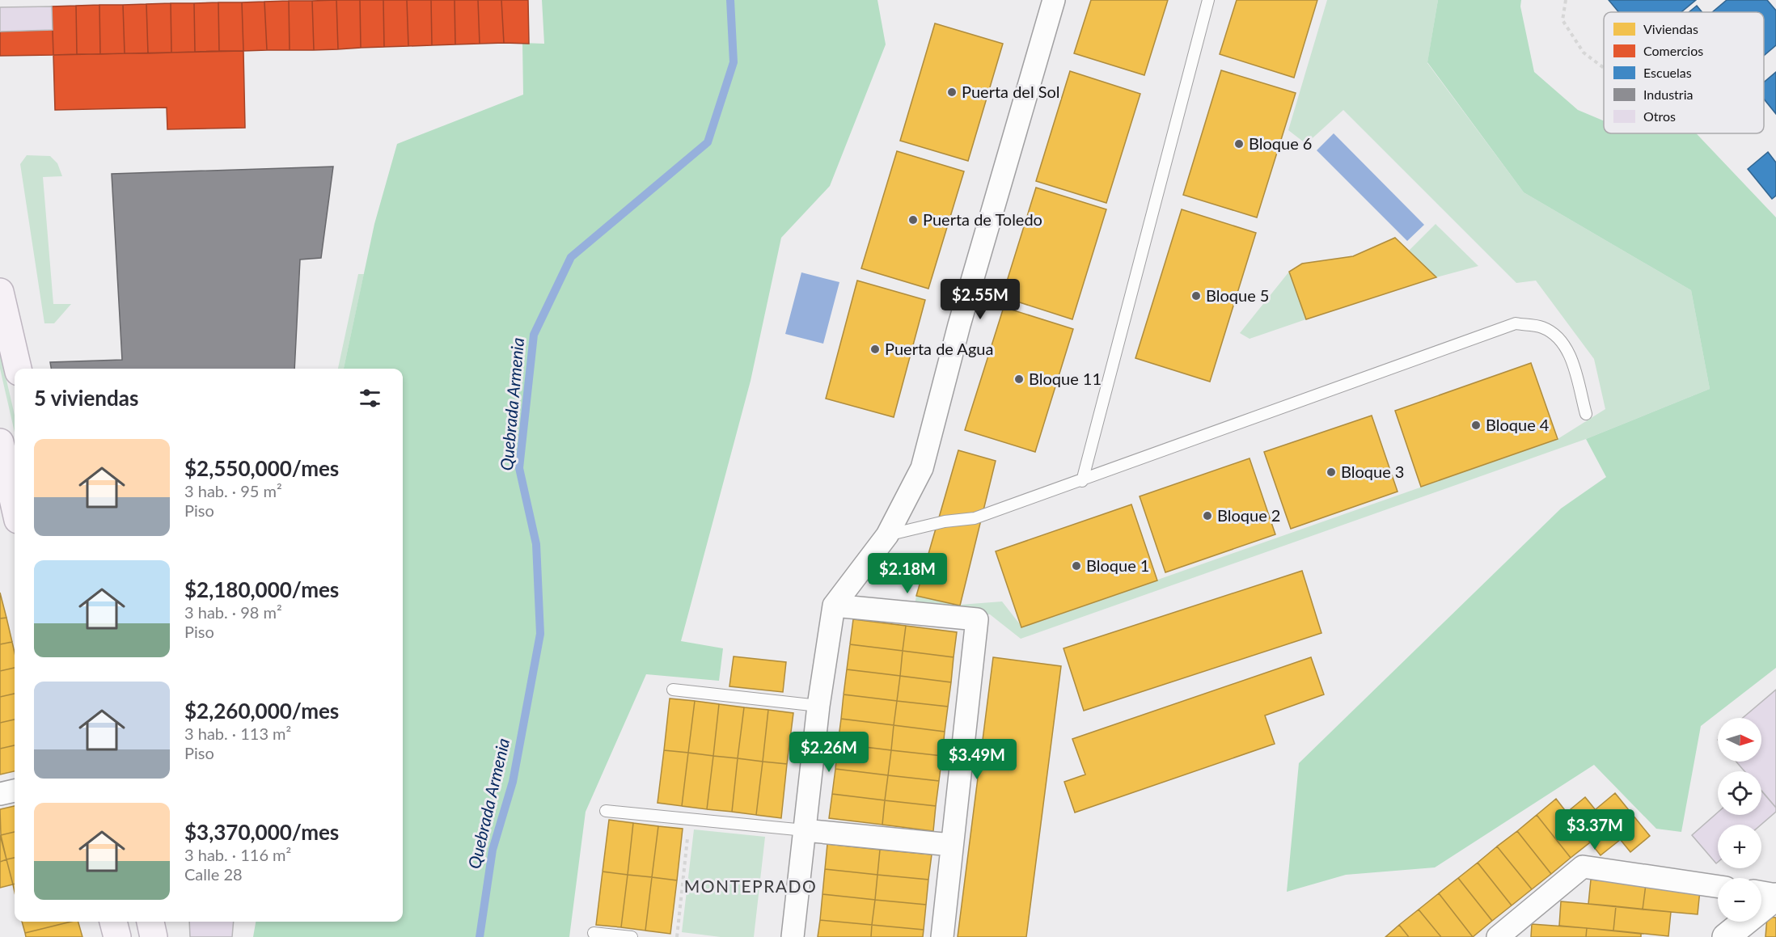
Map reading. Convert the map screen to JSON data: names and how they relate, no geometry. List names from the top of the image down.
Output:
{
  "districts": ["MONTEPRADO"],
  "water": ["Quebrada Armenia"],
  "places": [
    "Puerta del Sol",
    "Bloque 6",
    "Puerta de Toledo",
    "Bloque 5",
    "Puerta de Agua",
    "Bloque 11",
    "Bloque 4",
    "Bloque 3",
    "Bloque 2",
    "Bloque 1"
  ],
  "legend": [
    "Viviendas",
    "Comercios",
    "Escuelas",
    "Industria",
    "Otros"
  ],
  "north": "right",
  "page": {
    "price": [
      "$2.55M",
      "$2.18M",
      "$2.26M",
      "$3.49M",
      "$3.37M"
    ],
    "heading": "5 viviendas",
    "list": [
      {
        "name": "$2,550,000/mes",
        "note": "3 hab. · 95 m² · Piso"
      },
      {
        "name": "$2,180,000/mes",
        "note": "3 hab. · 98 m² · Piso"
      },
      {
        "name": "$2,260,000/mes",
        "note": "3 hab. · 113 m² · Piso"
      },
      {
        "name": "$3,370,000/mes",
        "note": "3 hab. · 116 m² · Calle 28"
      }
    ],
    "map_buttons": ["+", "−"]
  }
}
